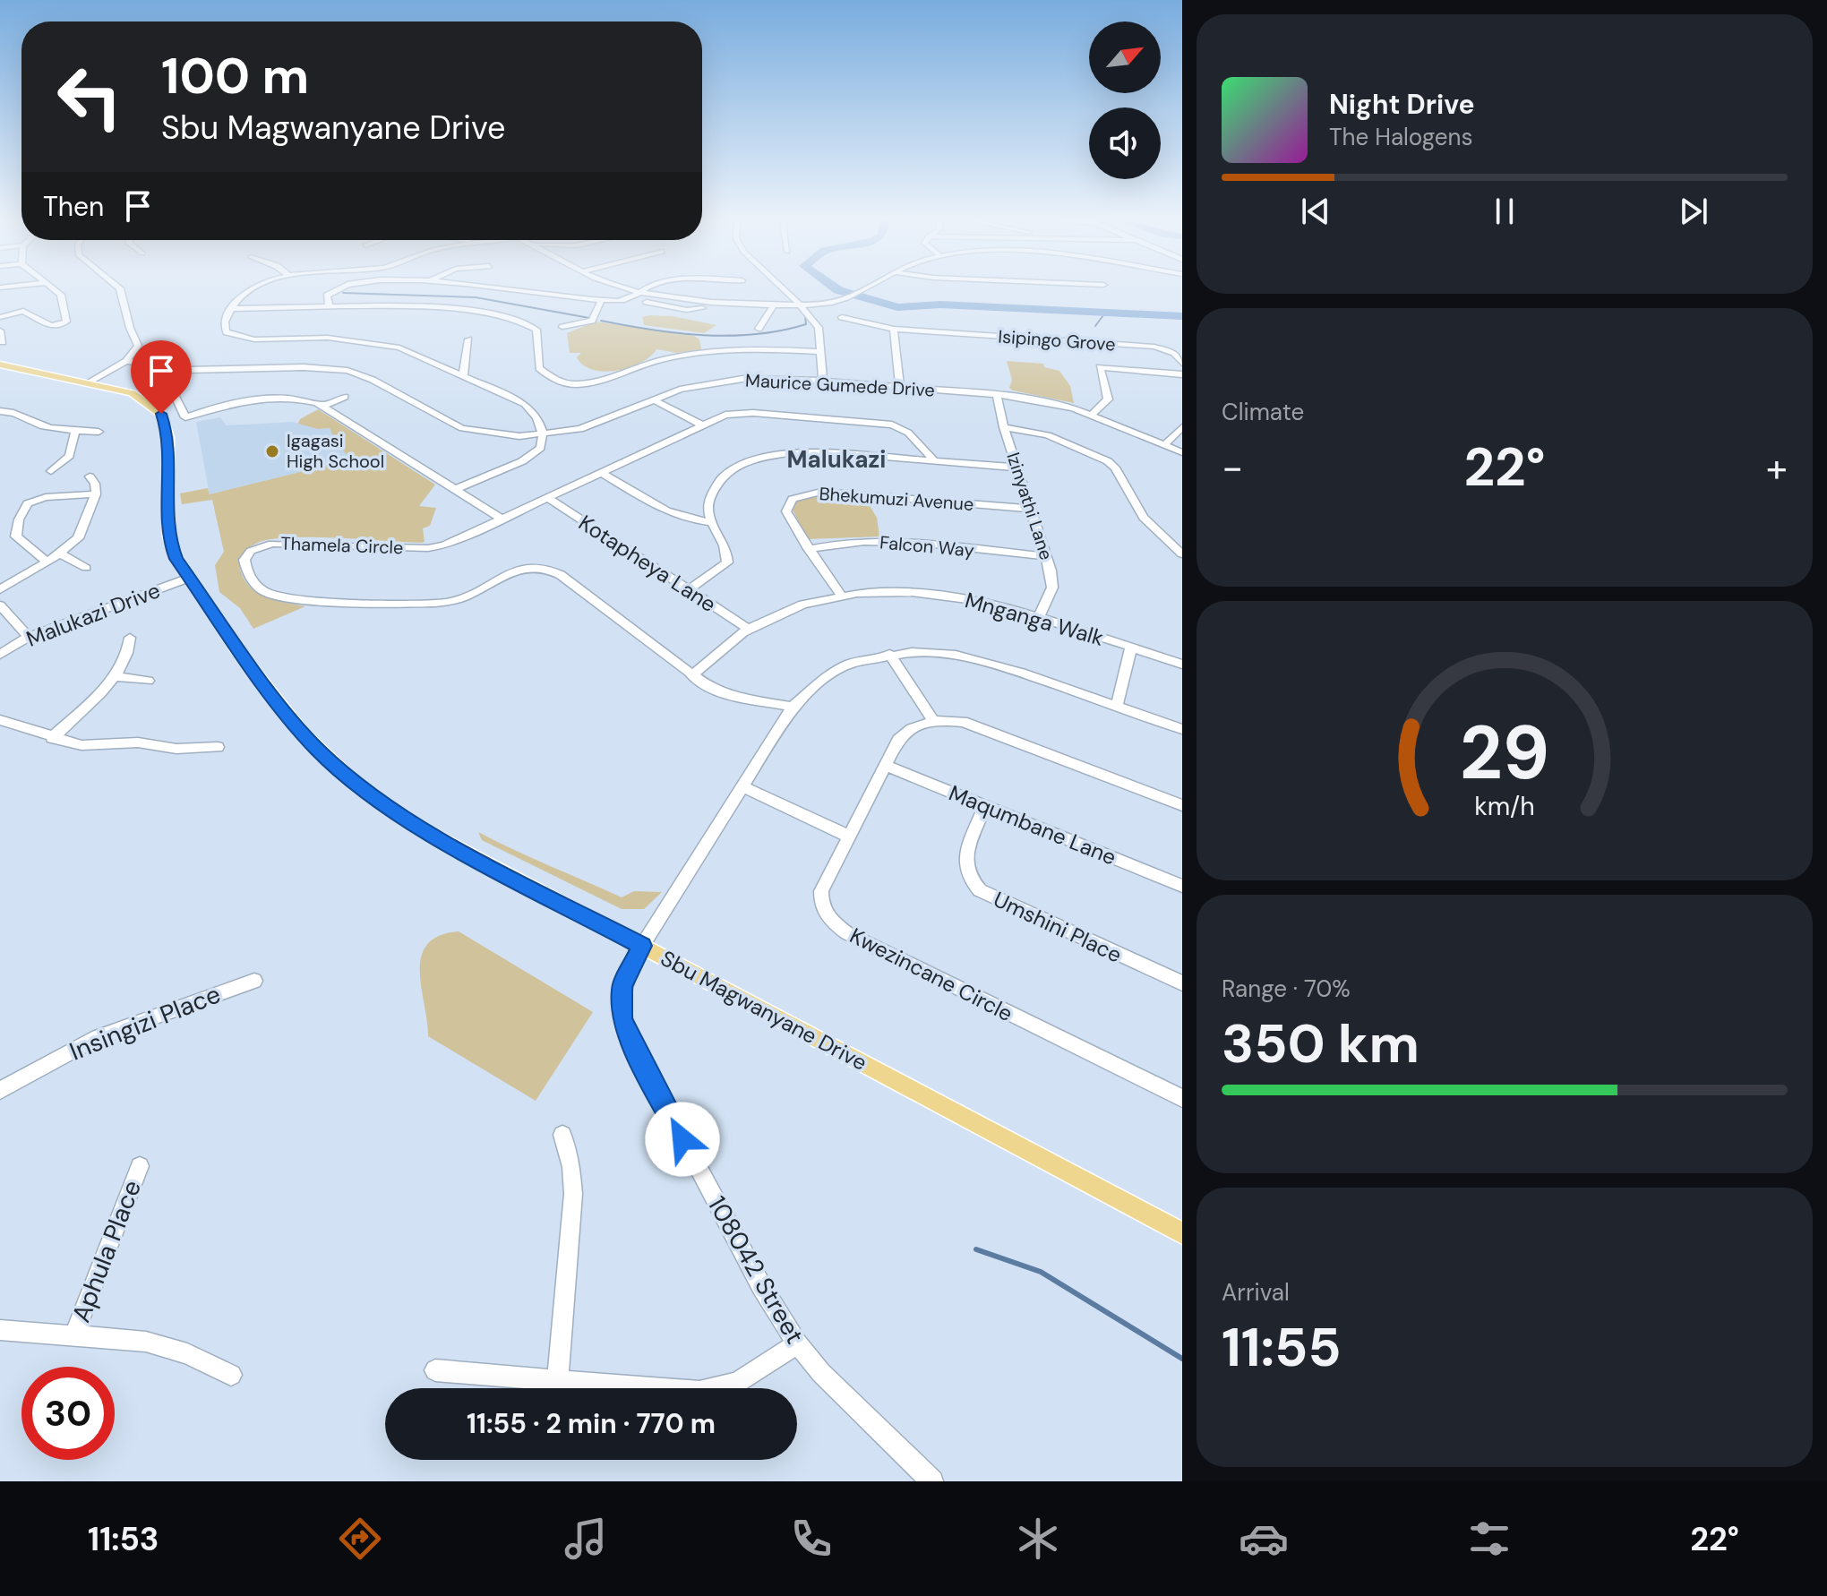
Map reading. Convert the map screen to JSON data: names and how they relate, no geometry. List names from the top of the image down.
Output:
{
  "streets": {
    "main road": ["Sbu Magwanyane Drive"],
    "street": [
      "Isipingo Grove",
      "Maurice Gumede Drive",
      "Bhekumuzi Avenue",
      "Izinyathi Lane",
      "Thamela Circle",
      "Falcon Way",
      "Kotapheya Lane",
      "Malukazi Drive",
      "Mnganga Walk",
      "Maqumbane Lane",
      "Umshini Place",
      "Kwezincane Circle",
      "Insingizi Place",
      "Aphula Place",
      "108042 Street"
    ]
  },
  "crossings": [
    ["Maurice Gumede Drive", "Izinyathi Lane"],
    ["Bhekumuzi Avenue", "Izinyathi Lane"],
    ["Bhekumuzi Avenue", "Falcon Way"],
    ["Bhekumuzi Avenue", "Mnganga Walk"],
    ["Izinyathi Lane", "Falcon Way"],
    ["Izinyathi Lane", "Mnganga Walk"],
    ["Thamela Circle", "Kotapheya Lane"],
    ["Thamela Circle", "Mnganga Walk"],
    ["Kotapheya Lane", "Mnganga Walk"],
    ["Malukazi Drive", "Sbu Magwanyane Drive"],
    ["Maqumbane Lane", "Umshini Place"],
    ["Maqumbane Lane", "Kwezincane Circle"],
    ["Sbu Magwanyane Drive", "108042 Street"]
  ],
  "districts": ["Malukazi"],
  "places": ["Igagasi High School"],
  "north": "top right",
  "page": {
    "turn": ["100 m", "Sbu Magwanyane Drive"],
    "song": ["Night Drive", "The Halogens"],
    "then": "Then",
    "tile": [
      "Climate",
      ["Range · 70%", "350 km"],
      ["Arrival", "11:55"]
    ],
    "heat": ["−", "22°", "+"],
    "limit": "30",
    "trip": "11:55 · 2 min · 770 m",
    "tabs": ["11:53", "22°"],
    "gauge": ["29", "km/h"]
  }
}
